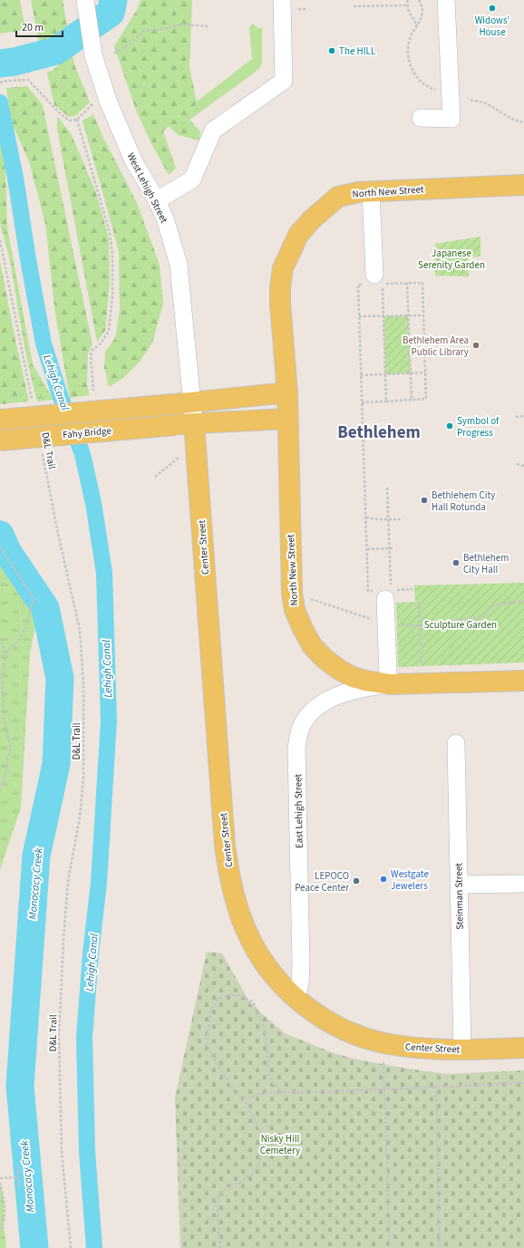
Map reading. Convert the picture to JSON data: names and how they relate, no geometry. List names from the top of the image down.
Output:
{
  "streets": {
    "main road": ["North New Street", "Fahy Bridge", "Center Street"],
    "street": ["West Lehigh Street", "East Lehigh Street", "Steinman Street"],
    "path": ["D&L Trail"]
  },
  "crossings": [
    ["West Lehigh Street", "Fahy Bridge"],
    ["West Lehigh Street", "Center Street"],
    ["North New Street", "East Lehigh Street"],
    ["Fahy Bridge", "Center Street"],
    ["Center Street", "East Lehigh Street"],
    ["Center Street", "Steinman Street"]
  ],
  "districts": ["Bethlehem"],
  "water": ["Lehigh Canal", "Monocacy Creek"],
  "parks": ["Japanese Serenity Garden", "Sculpture Garden", "Nisky Hill Cemetery"],
  "places": [
    "Widows' House",
    "The HILL",
    "Bethlehem Area Public Library",
    "Symbol of Progress",
    "Bethlehem City Hall Rotunda",
    "Bethlehem City Hall",
    "Westgate Jewelers",
    "LEPOCO Peace Center"
  ],
  "scale_bar": "20 m"
}
